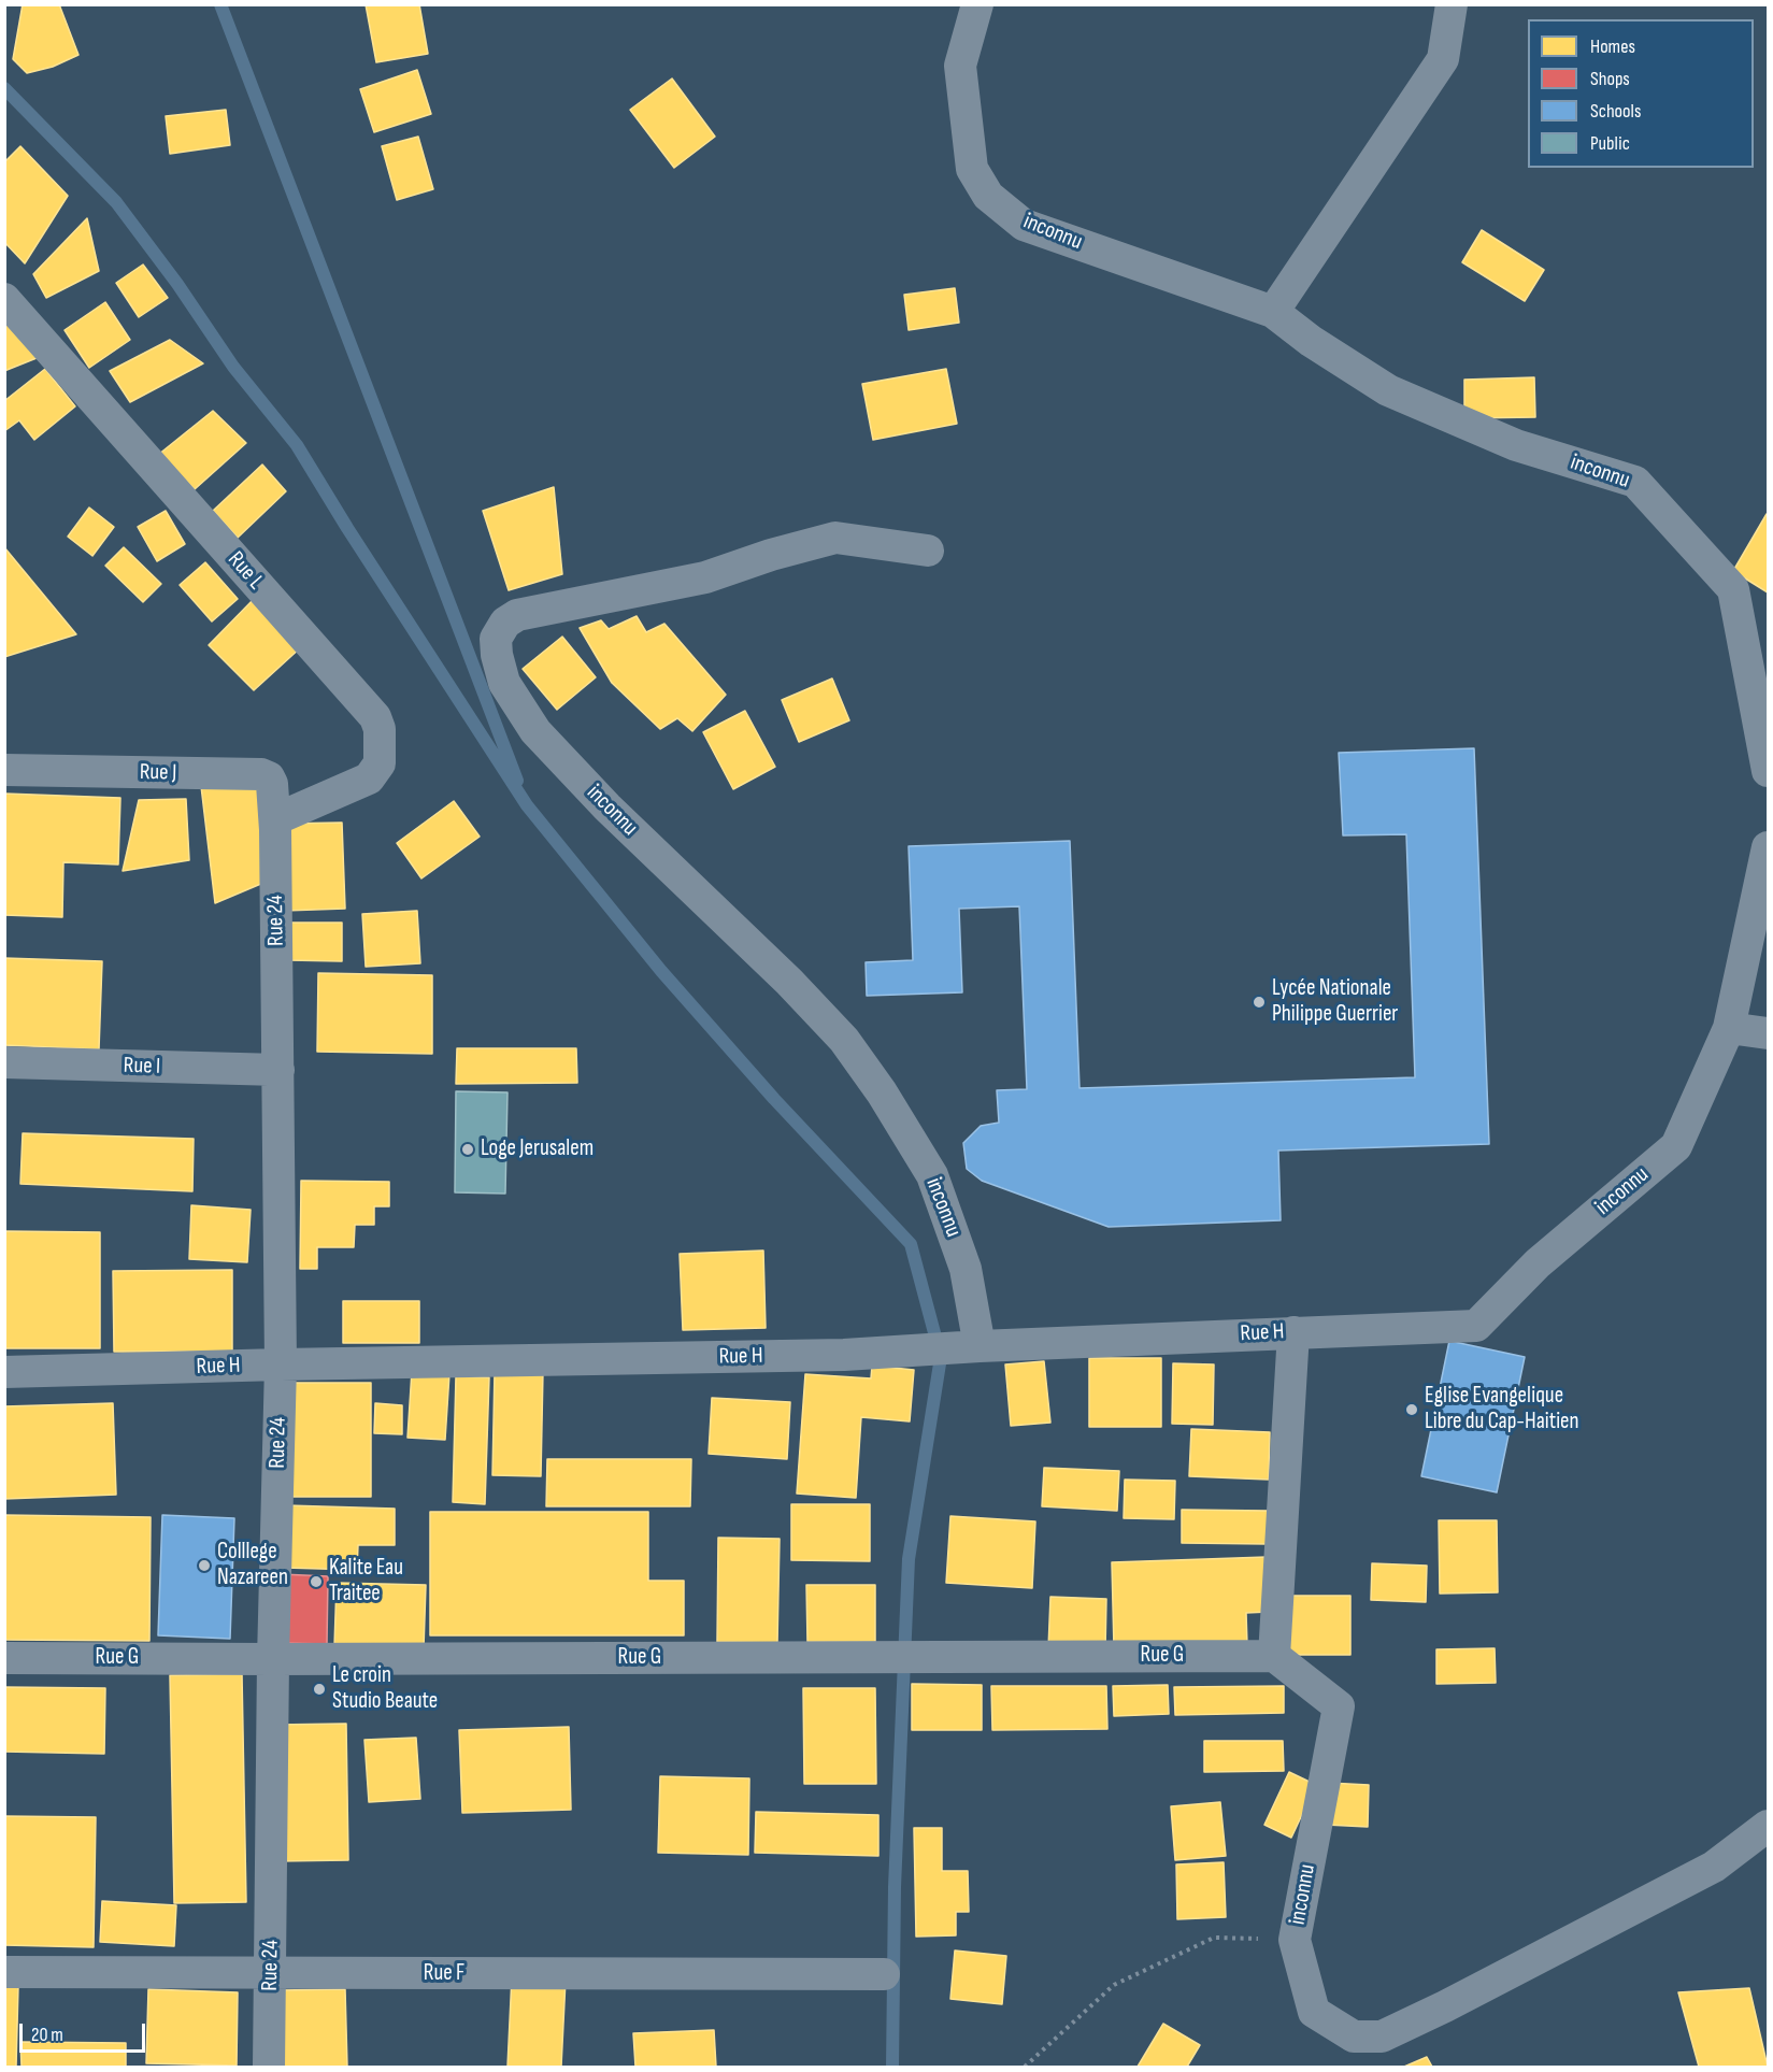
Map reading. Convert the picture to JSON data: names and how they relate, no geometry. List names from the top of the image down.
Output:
{
  "streets": {
    "street": [
      "inconnu",
      "Rue L",
      "Rue J",
      "Rue 24",
      "Rue I",
      "Rue H",
      "Rue G",
      "Rue F"
    ]
  },
  "crossings": [
    ["inconnu", "Rue H"],
    ["inconnu", "Rue G"],
    ["Rue L", "Rue J"],
    ["Rue L", "Rue 24"],
    ["Rue J", "Rue 24"],
    ["Rue 24", "Rue I"],
    ["Rue 24", "Rue H"],
    ["Rue 24", "Rue G"],
    ["Rue 24", "Rue F"]
  ],
  "places": [
    "Lycée Nationale Philippe Guerrier",
    "Loge Jerusalem",
    "Eglise Evangelique Libre du Cap-Haitien",
    "Colllege Nazareen",
    "Kalite Eau Traitee",
    "Le croin Studio Beaute"
  ],
  "legend": [
    "Homes",
    "Shops",
    "Schools",
    "Public"
  ],
  "scale_bar": "20 m"
}
